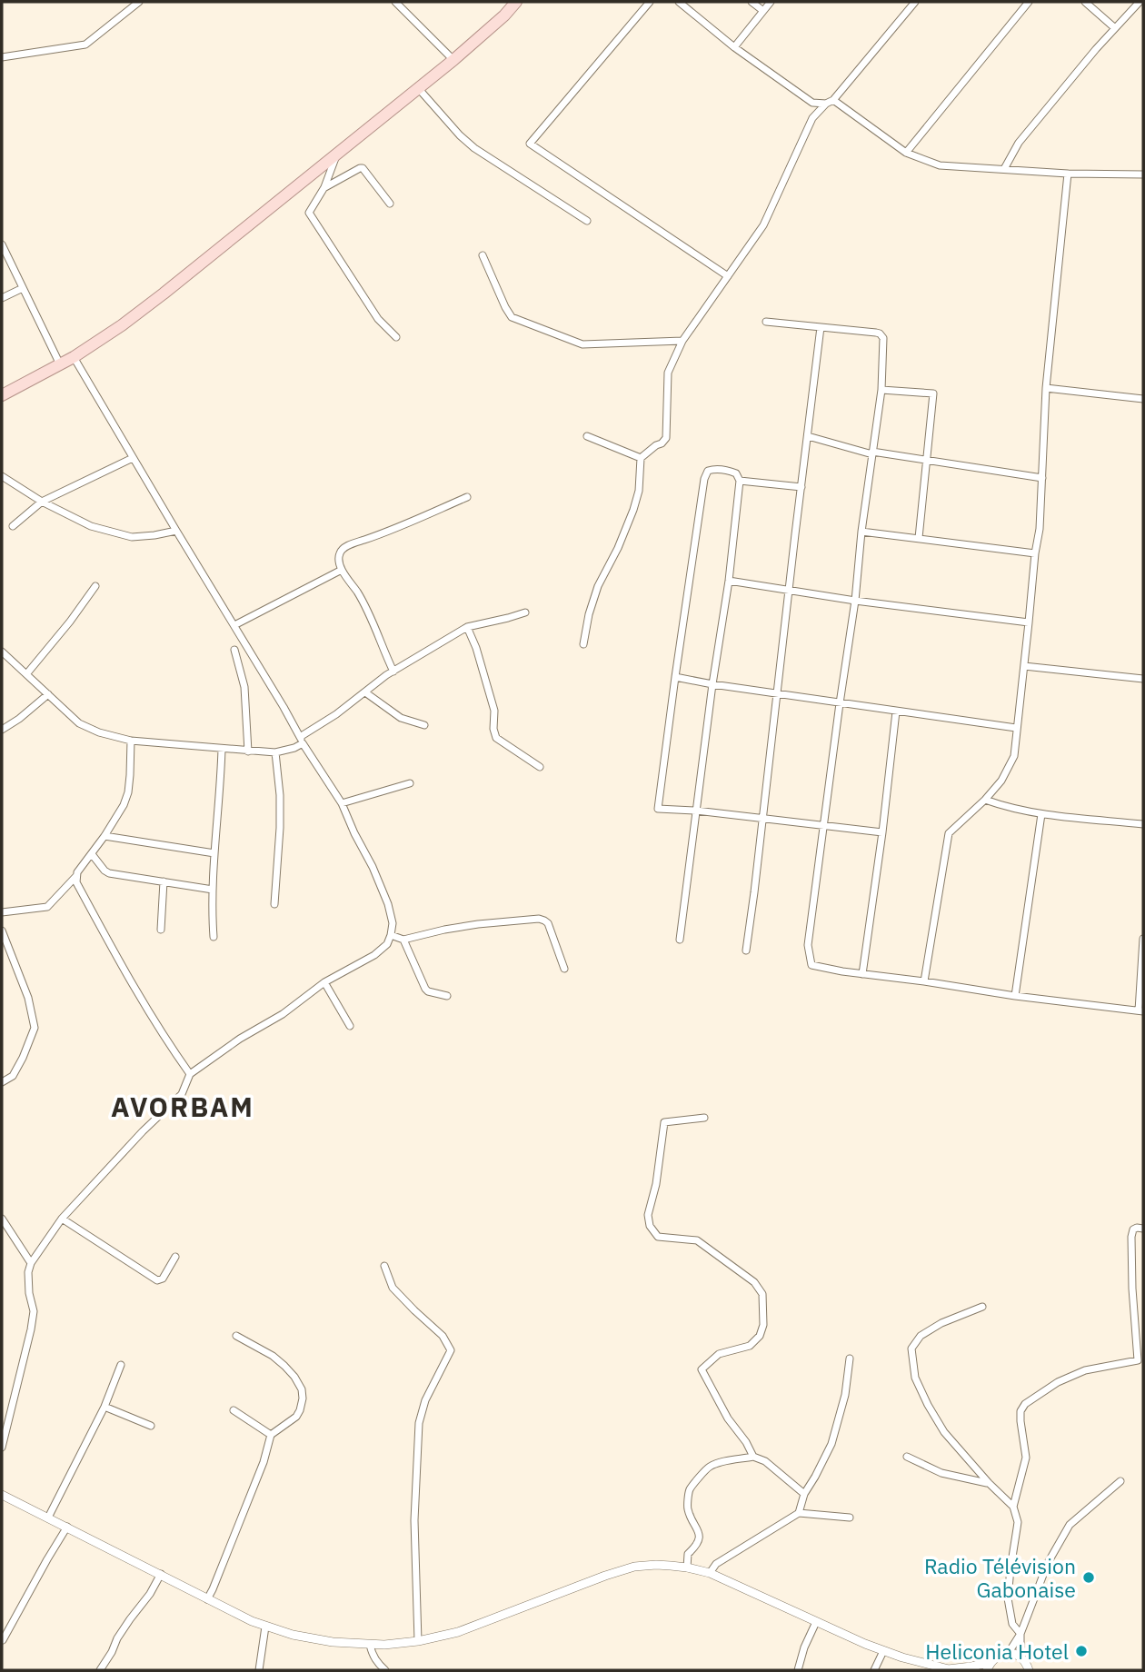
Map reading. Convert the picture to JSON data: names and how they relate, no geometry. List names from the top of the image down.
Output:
{
  "districts": ["AVORBAM"],
  "places": ["Radio Télévision Gabonaise", "Heliconia Hotel"]
}
